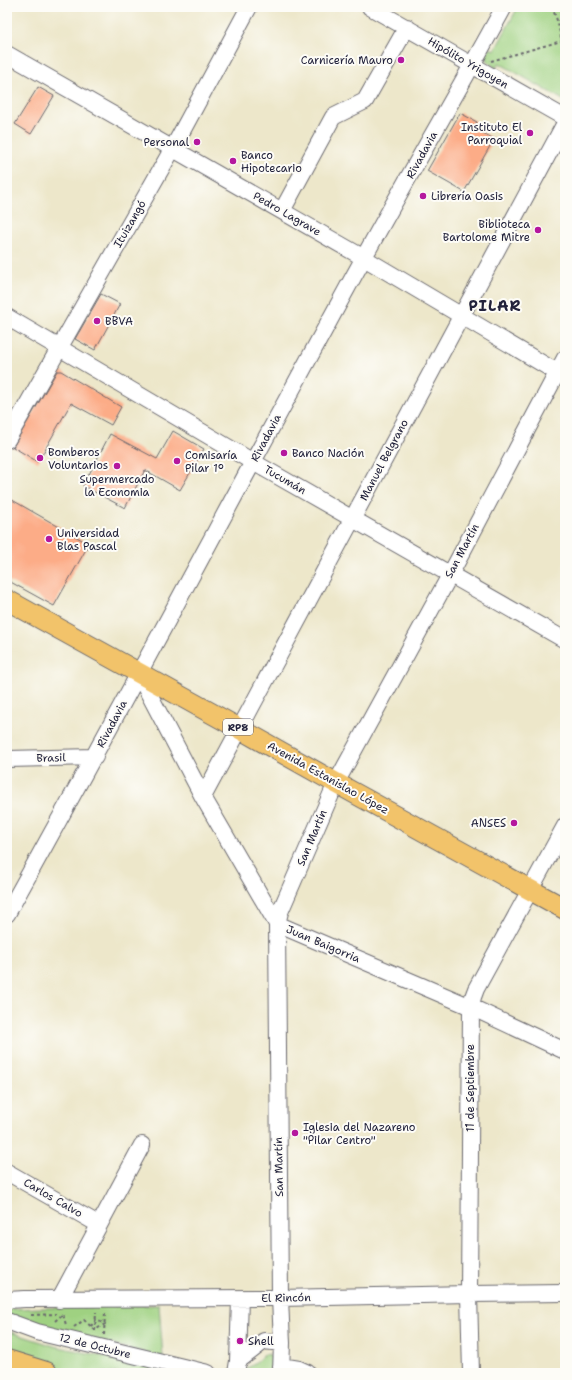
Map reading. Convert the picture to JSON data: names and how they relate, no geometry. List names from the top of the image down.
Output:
{
  "streets": {
    "main road": ["RP8", "Avenida Estanislao López"],
    "street": [
      "Hipólito Yrigoyen",
      "Rivadavia",
      "Pedro Lagrave",
      "Ituizangó",
      "Manuel Belgrano",
      "Tucumán",
      "San Martín",
      "Brasil",
      "Juan Baigorria",
      "11 de Septiembre",
      "Carlos Calvo",
      "El Rincón",
      "12 de Octubre"
    ]
  },
  "crossings": [
    ["Hipólito Yrigoyen", "Rivadavia"],
    ["Rivadavia", "Pedro Lagrave"],
    ["Rivadavia", "Tucumán"],
    ["Rivadavia", "Brasil"],
    ["Rivadavia", "Avenida Estanislao López"],
    ["Rivadavia", "Juan Baigorria"],
    ["Pedro Lagrave", "Ituizangó"],
    ["Pedro Lagrave", "Manuel Belgrano"],
    ["Pedro Lagrave", "San Martín"],
    ["Ituizangó", "Tucumán"],
    ["Manuel Belgrano", "Tucumán"],
    ["Manuel Belgrano", "Avenida Estanislao López"],
    ["Manuel Belgrano", "Juan Baigorria"],
    ["Tucumán", "San Martín"],
    ["San Martín", "Avenida Estanislao López"],
    ["San Martín", "Juan Baigorria"],
    ["San Martín", "El Rincón"],
    ["Avenida Estanislao López", "Juan Baigorria"],
    ["Avenida Estanislao López", "11 de Septiembre"],
    ["Juan Baigorria", "11 de Septiembre"],
    ["11 de Septiembre", "El Rincón"]
  ],
  "districts": ["PILAR"],
  "places": [
    "Carnicería Mauro",
    "Instituto El Parroquial",
    "Personal",
    "Banco Hipotecario",
    "Librería Oasis",
    "Biblioteca Bartolome Mitre",
    "BBVA",
    "Banco Nación",
    "Bomberos Voluntarios",
    "Comisaría Pilar 1°",
    "Supermercado la Economia",
    "Universidad Blas Pascal",
    "ANSES",
    "Iglesia del Nazareno \"Pilar Centro\"",
    "Shell"
  ]
}
